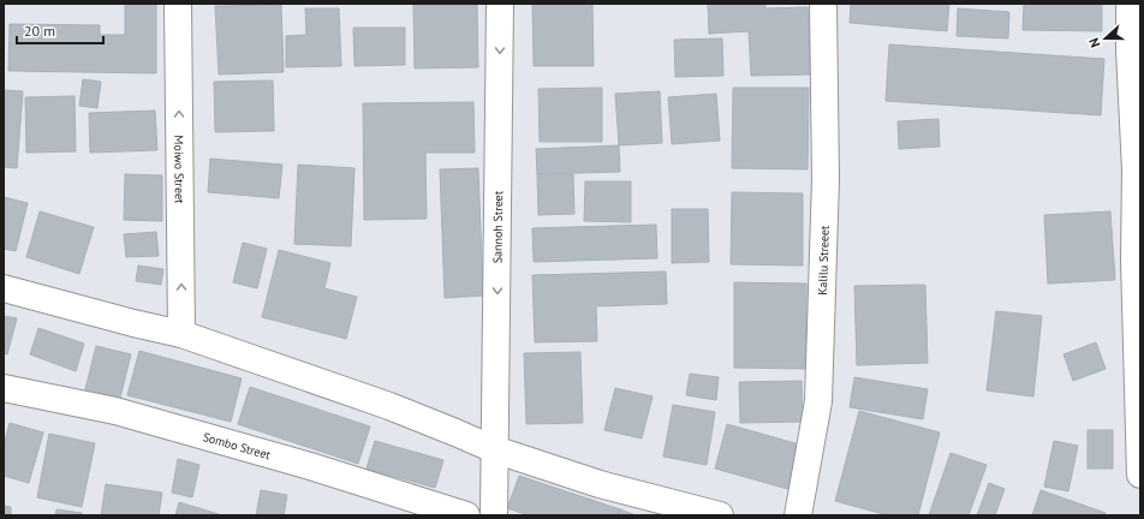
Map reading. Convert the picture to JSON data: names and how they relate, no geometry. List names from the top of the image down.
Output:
{
  "streets": {
    "street": [
      "Moiwo Street",
      "Sannoh Street",
      "Kalilu Streeet",
      "Sombo Street"
    ]
  },
  "one_way": ["Moiwo Street", "Sannoh Street"],
  "scale_bar": "20 m",
  "north": "left"
}
